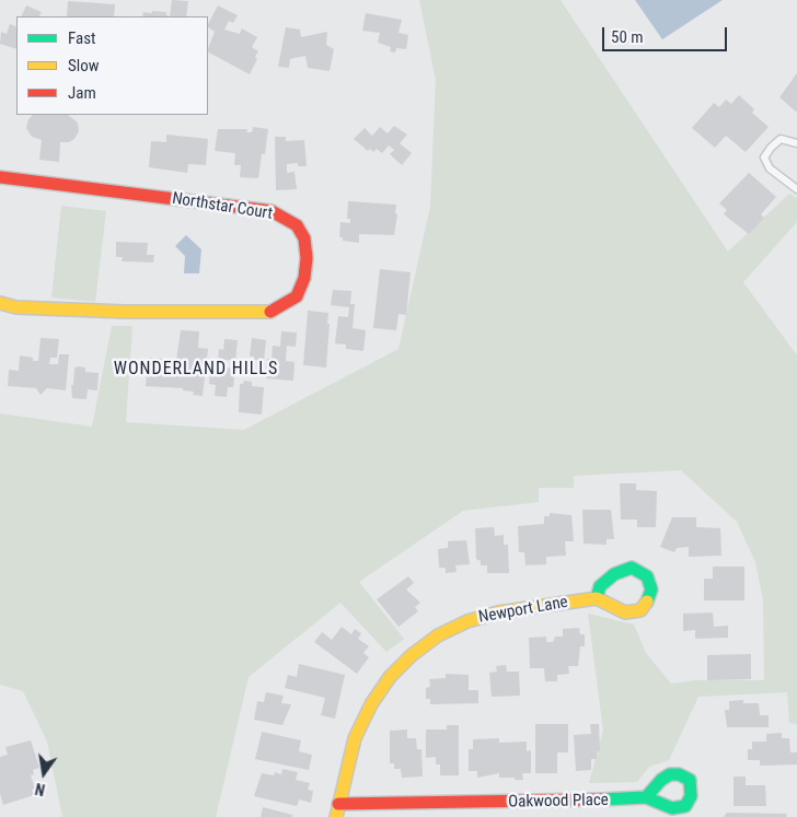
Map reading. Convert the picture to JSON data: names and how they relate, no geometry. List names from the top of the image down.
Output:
{
  "streets": {
    "street": ["Northstar Court", "Newport Lane", "Oakwood Place"]
  },
  "crossings": [
    ["Newport Lane", "Oakwood Place"]
  ],
  "districts": ["WONDERLAND HILLS"],
  "legend": ["Fast", "Slow", "Jam"],
  "scale_bar": "50 m",
  "north": "bottom"
}
